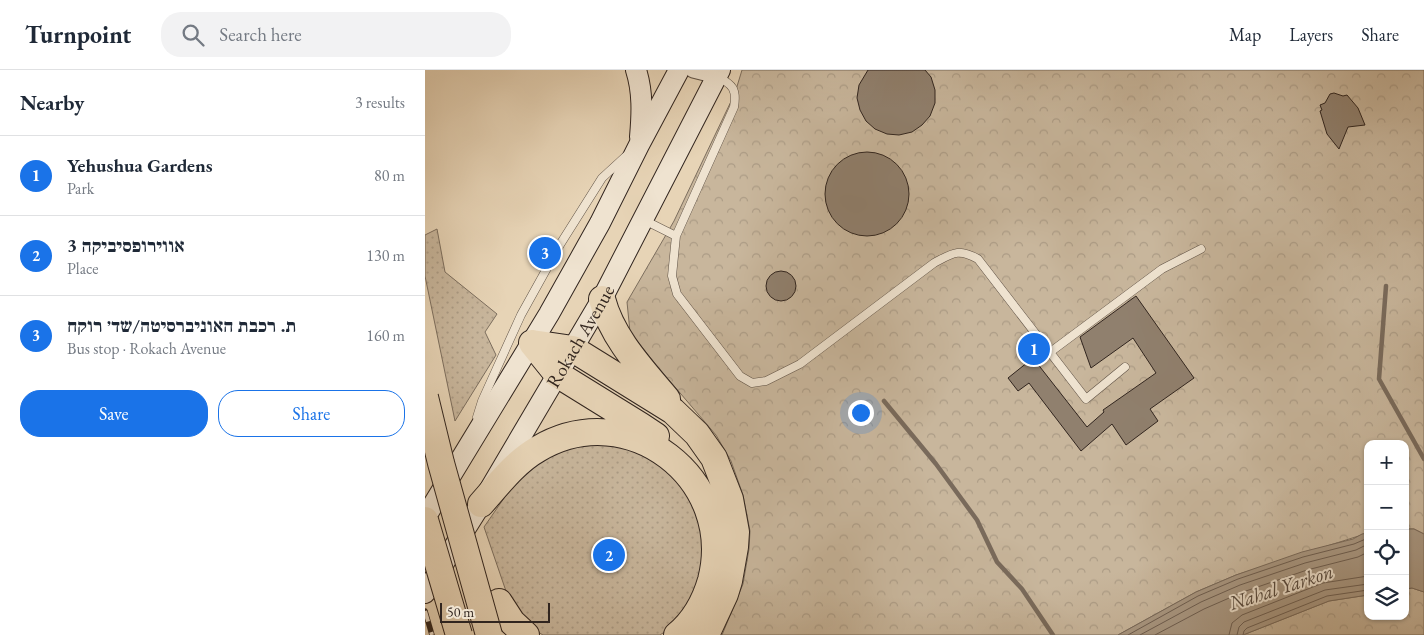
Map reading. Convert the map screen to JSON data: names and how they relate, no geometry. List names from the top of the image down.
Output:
{
  "streets": {
    "main road": ["Rokach Avenue"]
  },
  "water": ["Nahal Yarkon"],
  "scale_bar": "50 m",
  "page": {
    "header": "Turnpoint",
    "search": "Search here",
    "nav": ["Map", "Layers", "Share"],
    "heading": ["Nearby", "3 results"],
    "list": [
      {
        "mark": "1",
        "name": "Yehushua Gardens",
        "note": "Park",
        "value": "80 m"
      },
      {
        "mark": "2",
        "name": "אווירופסיביקה 3",
        "note": "Place",
        "value": "130 m"
      },
      {
        "mark": "3",
        "name": "ת. רכבת האוניברסיטה/שד׳ רוקח",
        "note": "Bus stop · Rokach Avenue",
        "value": "160 m"
      }
    ],
    "pins": ["3", "1", "2"],
    "buttons": ["Save", "Share"],
    "map_buttons": ["+", "−"],
    "scale": "50 m"
  }
}
